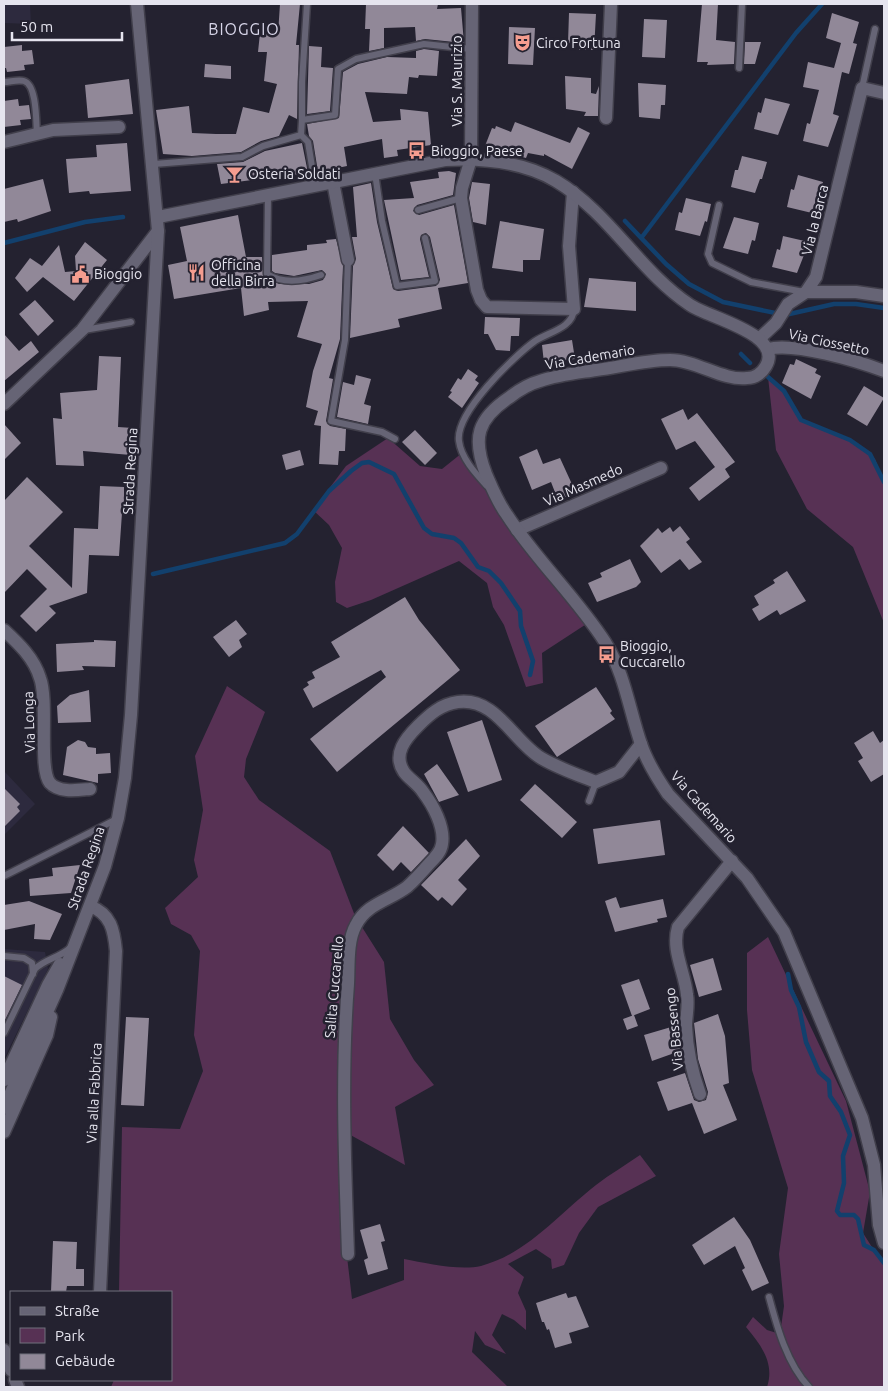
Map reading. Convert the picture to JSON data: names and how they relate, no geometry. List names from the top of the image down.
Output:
{
  "streets": {
    "street": [
      "Via S. Maurizio",
      "Via la Barca",
      "Via Ciossetto",
      "Via Cademario",
      "Strada Regina",
      "Via Masmedo",
      "Via Longa",
      "Salita Cuccarello",
      "Via Bassengo",
      "Via alla Fabbrica"
    ]
  },
  "crossings": [
    ["Via Ciossetto", "Via Cademario"],
    ["Via Cademario", "Via Masmedo"],
    ["Via Cademario", "Via Bassengo"],
    ["Strada Regina", "Via alla Fabbrica"]
  ],
  "districts": ["BIOGGIO"],
  "places": {
    "theatre": ["Circo Fortuna"],
    "bus stop": ["Bioggio, Paese", "Bioggio, Cuccarello"],
    "bar": ["Osteria Soldati"],
    "restaurant": ["Officina della Birra"],
    "public building": ["Bioggio"]
  },
  "legend": ["Straße", "Park", "Gebäude"],
  "scale_bar": "50 m"
}
